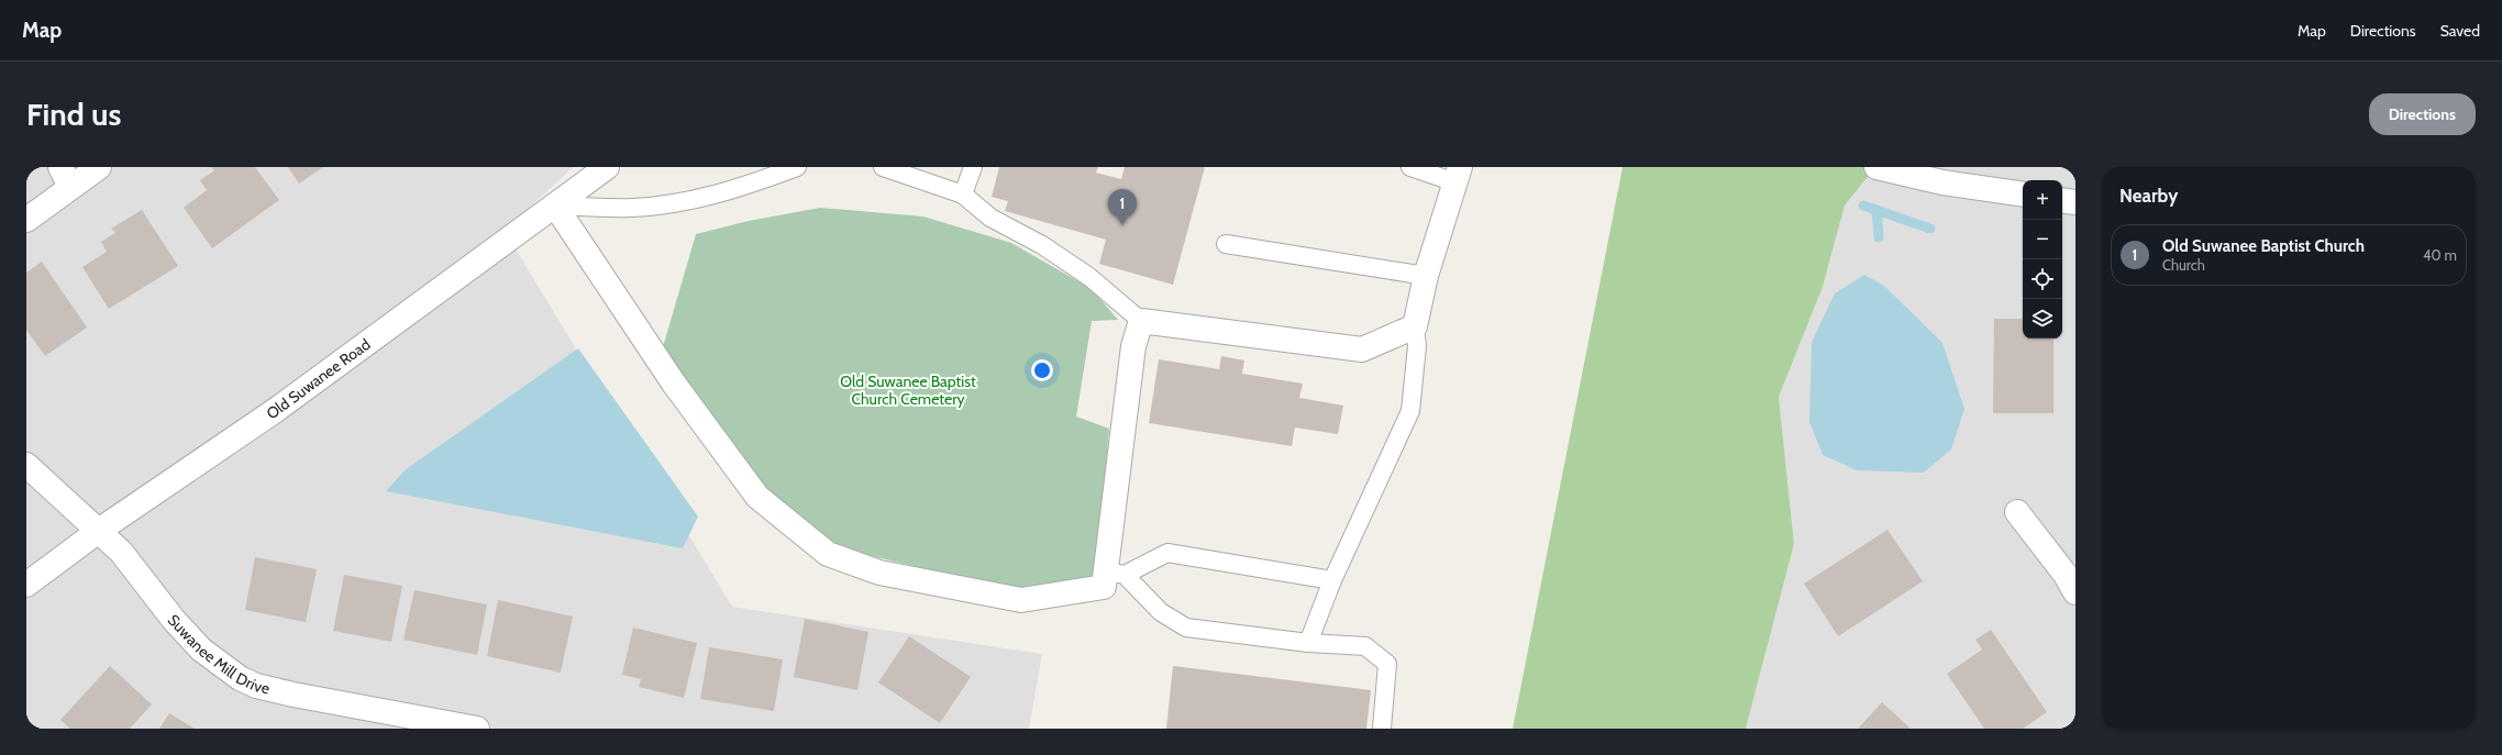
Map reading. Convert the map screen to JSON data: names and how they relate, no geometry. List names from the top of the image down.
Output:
{
  "streets": {
    "street": ["Old Suwanee Road", "Suwanee Mill Drive"]
  },
  "crossings": [
    ["Old Suwanee Road", "Suwanee Mill Drive"]
  ],
  "parks": ["Old Suwanee Baptist Church Cemetery"],
  "page": {
    "header": "Map",
    "nav": ["Map", "Directions", "Saved"],
    "buttons": "Directions",
    "title": "Find us",
    "heading": "Nearby",
    "map_buttons": ["+", "−"],
    "pins": "1",
    "list": [
      {
        "mark": "1",
        "name": "Old Suwanee Baptist Church",
        "note": "Church",
        "value": "40 m"
      }
    ]
  }
}
